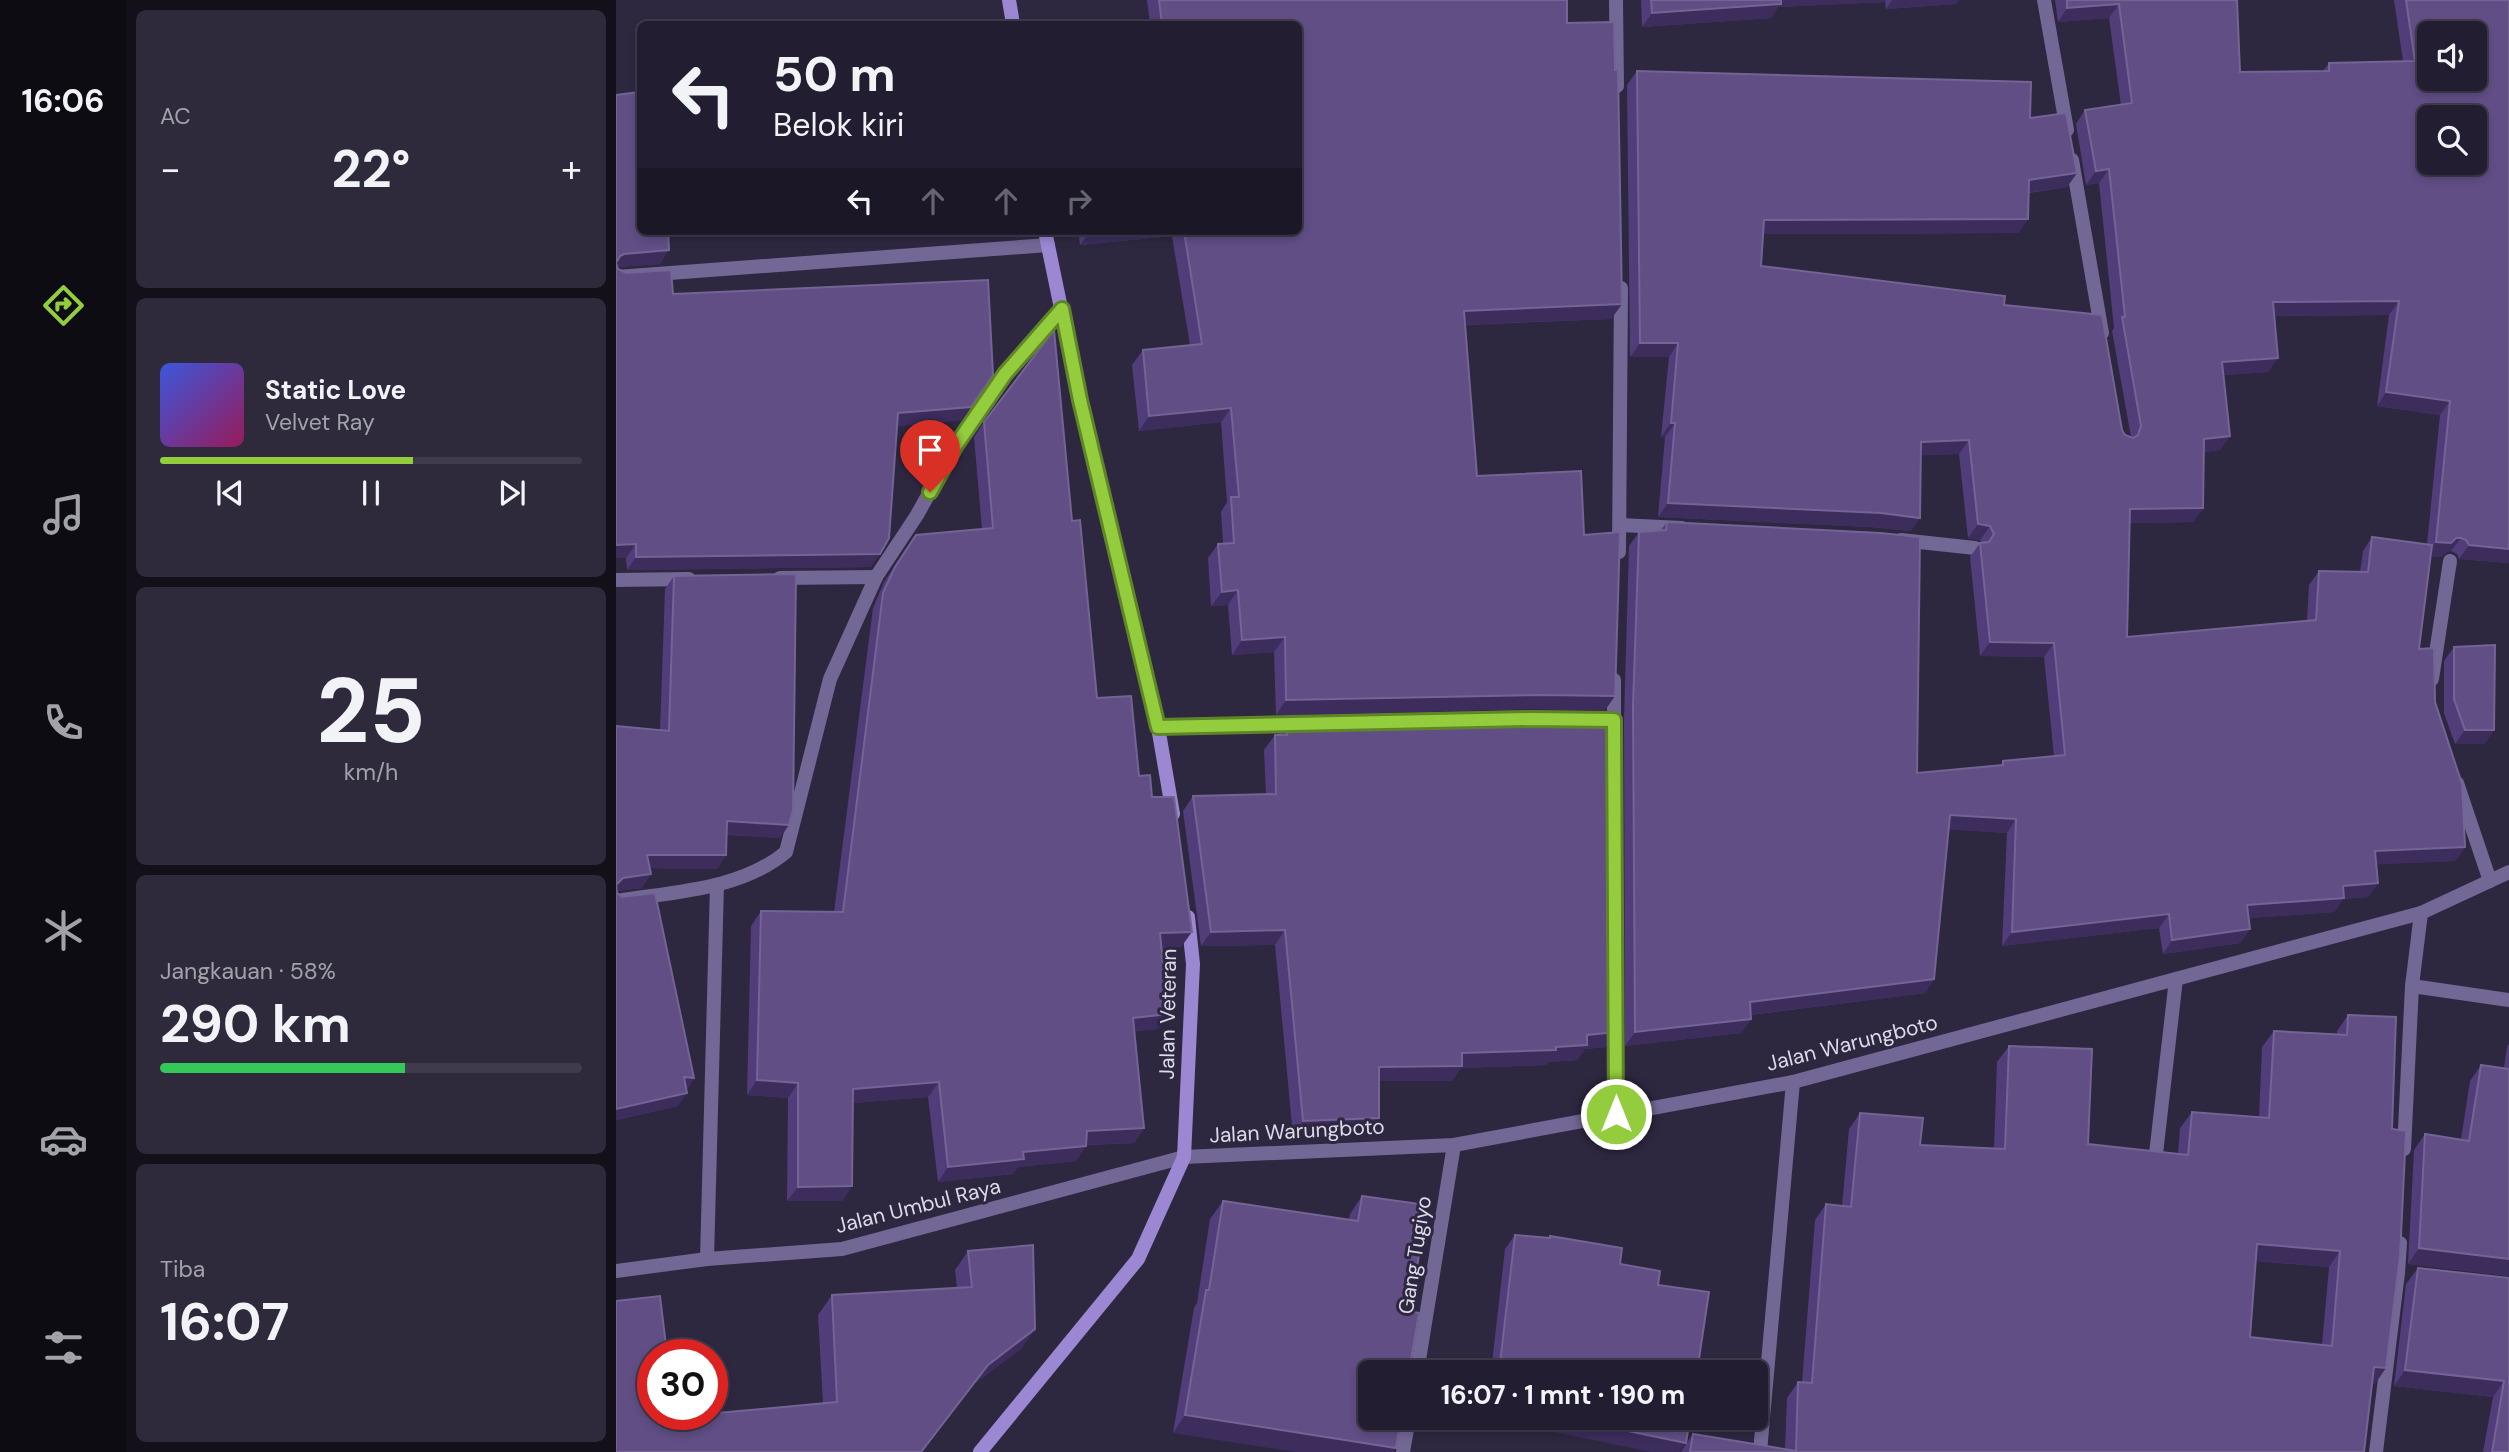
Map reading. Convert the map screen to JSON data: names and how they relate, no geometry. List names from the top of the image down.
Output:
{
  "streets": {
    "main road": ["Jalan Veteran"],
    "street": ["Jalan Warungboto", "Jalan Umbul Raya", "Gang Tugiyo"]
  },
  "crossings": [
    ["Jalan Veteran", "Jalan Warungboto"],
    ["Jalan Veteran", "Jalan Umbul Raya"],
    ["Jalan Warungboto", "Jalan Umbul Raya"],
    ["Jalan Warungboto", "Gang Tugiyo"]
  ],
  "page": {
    "tabs": "16:06",
    "tile": [
      "AC",
      ["25", "km/h"],
      ["Jangkauan · 58%", "290 km"],
      ["Tiba", "16:07"]
    ],
    "turn": ["50 m", "Belok kiri"],
    "heat": ["−", "22°", "+"],
    "song": ["Static Love", "Velvet Ray"],
    "limit": "30",
    "trip": "16:07 · 1 mnt · 190 m"
  }
}
